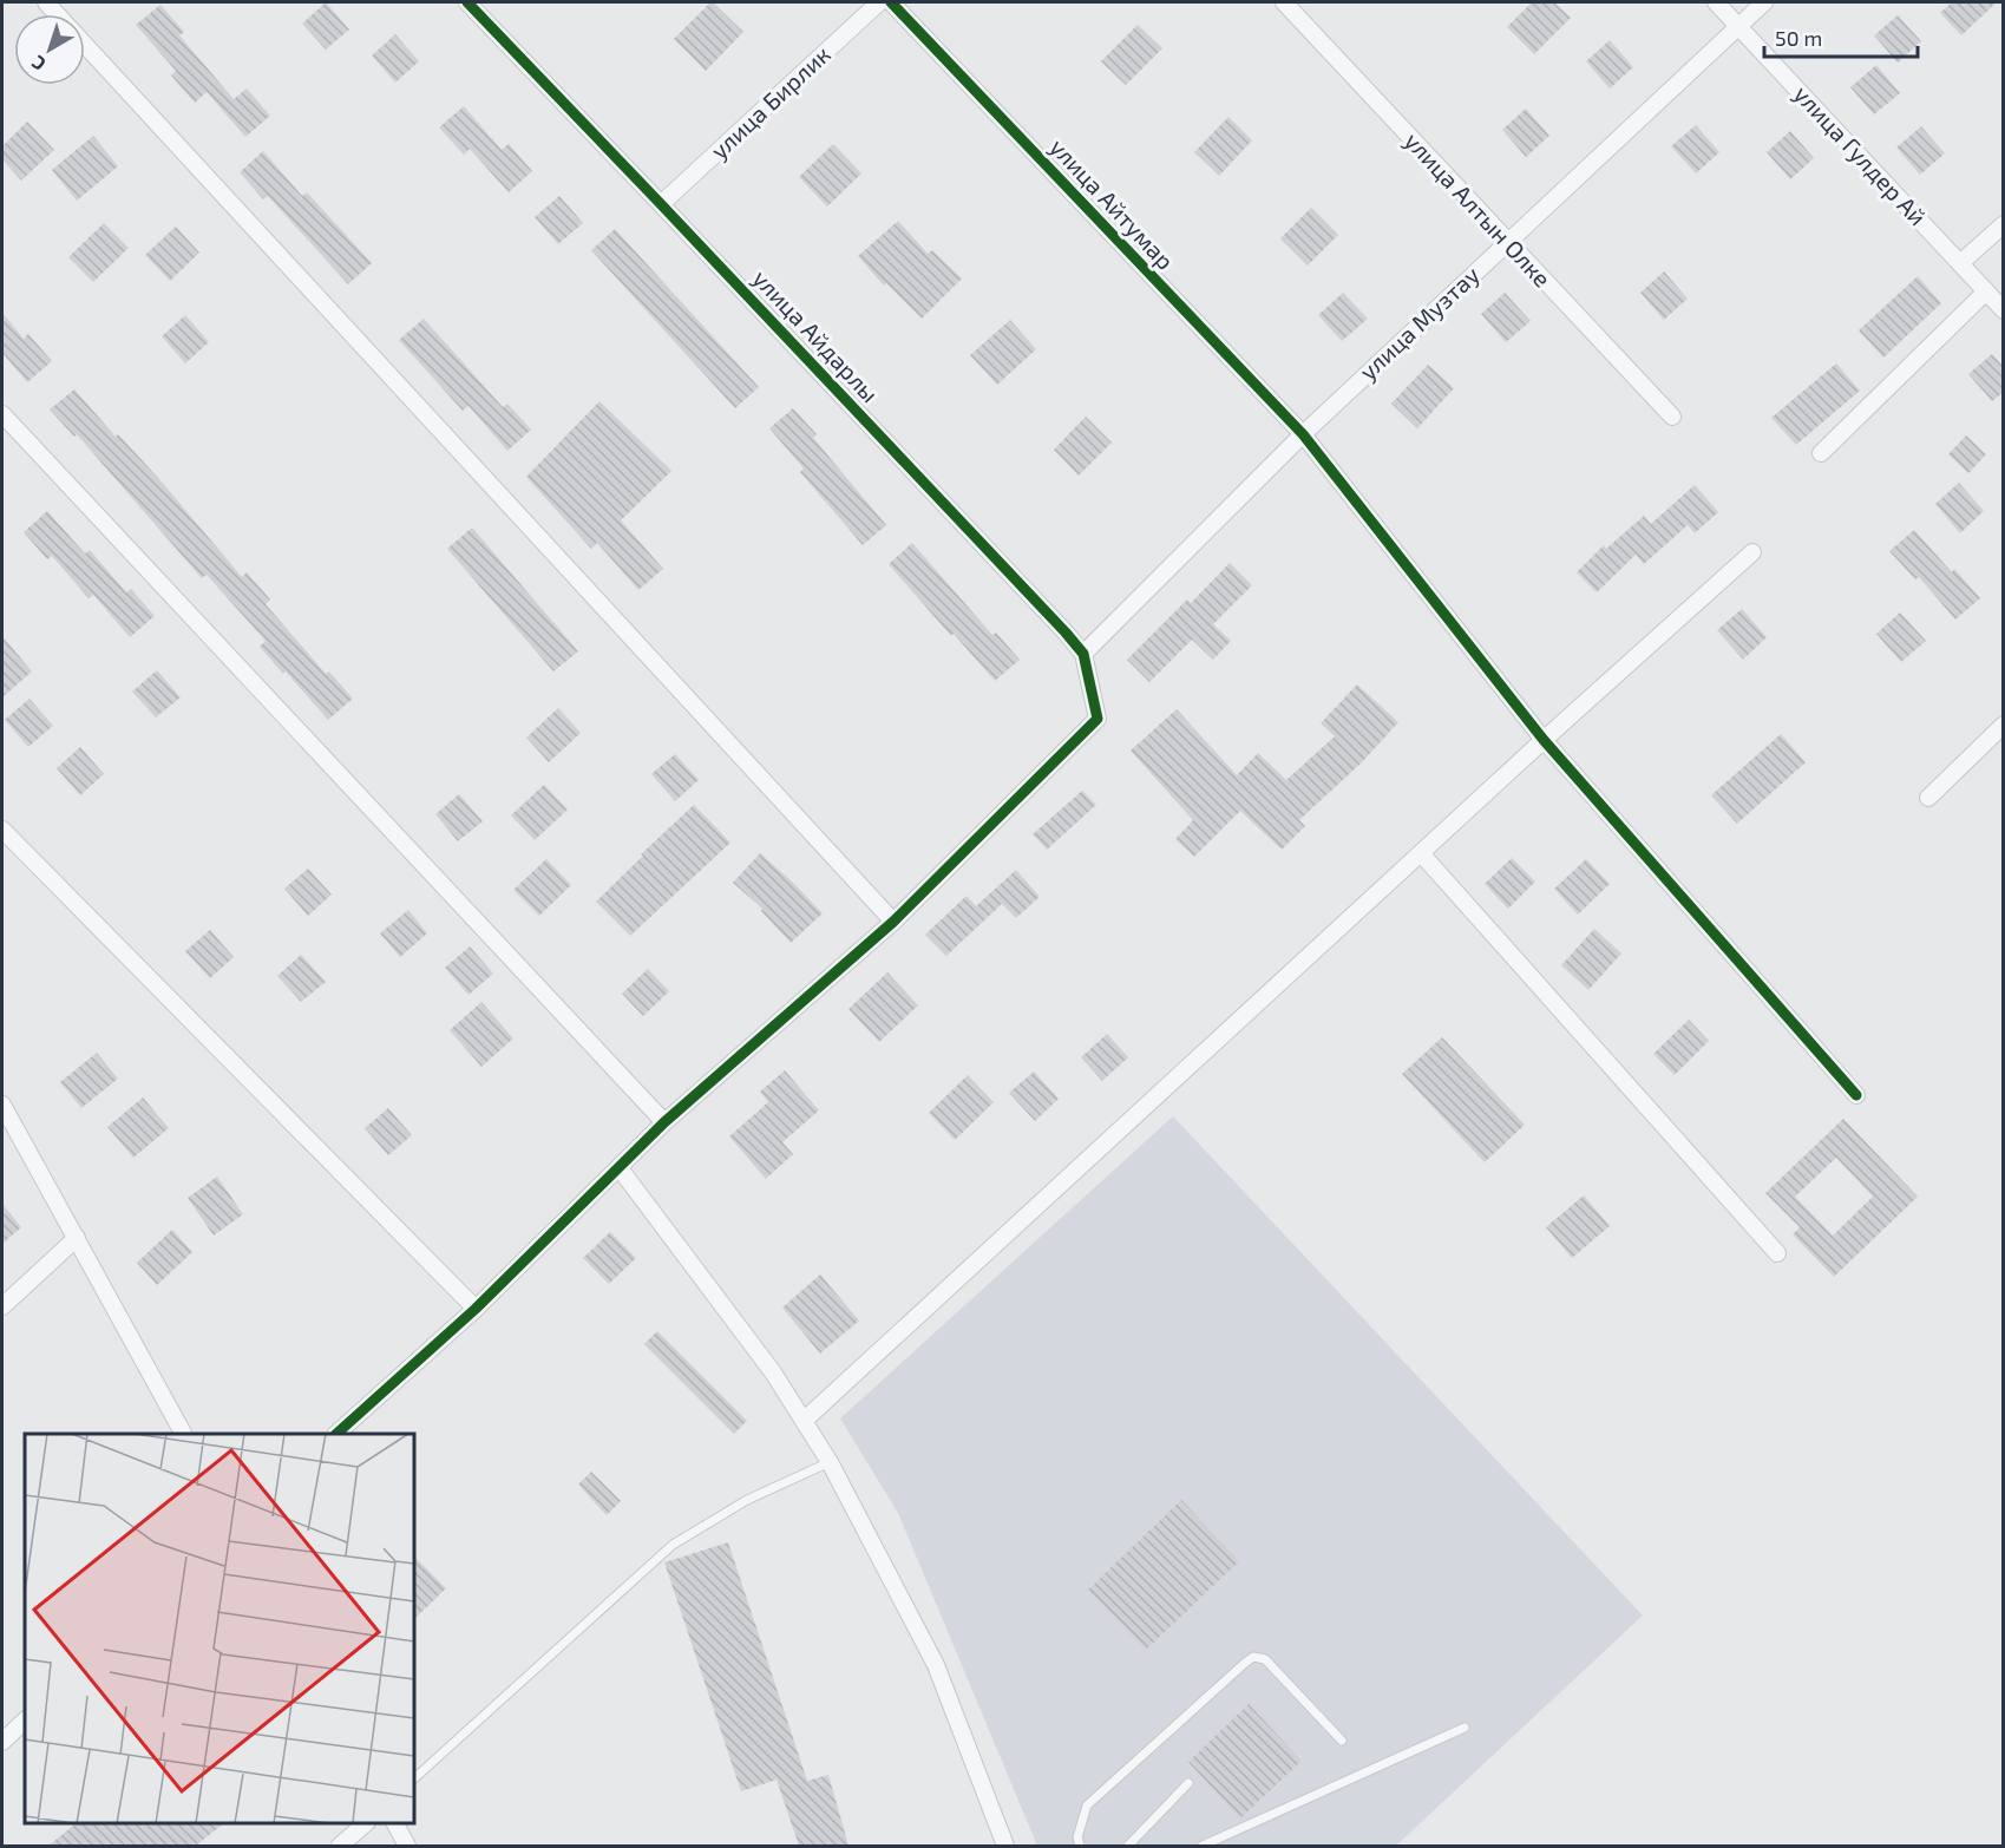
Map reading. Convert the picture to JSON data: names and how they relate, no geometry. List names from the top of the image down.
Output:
{
  "streets": {
    "street": [
      "улица Бирлик",
      "улица Гулдер Ай",
      "улица Айтумар",
      "улица Алтын Олке",
      "улица Музтау",
      "улица Айдарлы"
    ]
  },
  "crossings": [
    ["улица Бирлик", "улица Айдарлы"],
    ["улица Гулдер Ай", "улица Музтау"],
    ["улица Айтумар", "улица Музтау"],
    ["улица Алтын Олке", "улица Музтау"],
    ["улица Музтау", "улица Айдарлы"]
  ],
  "scale_bar": "50 m",
  "north": "bottom left"
}
